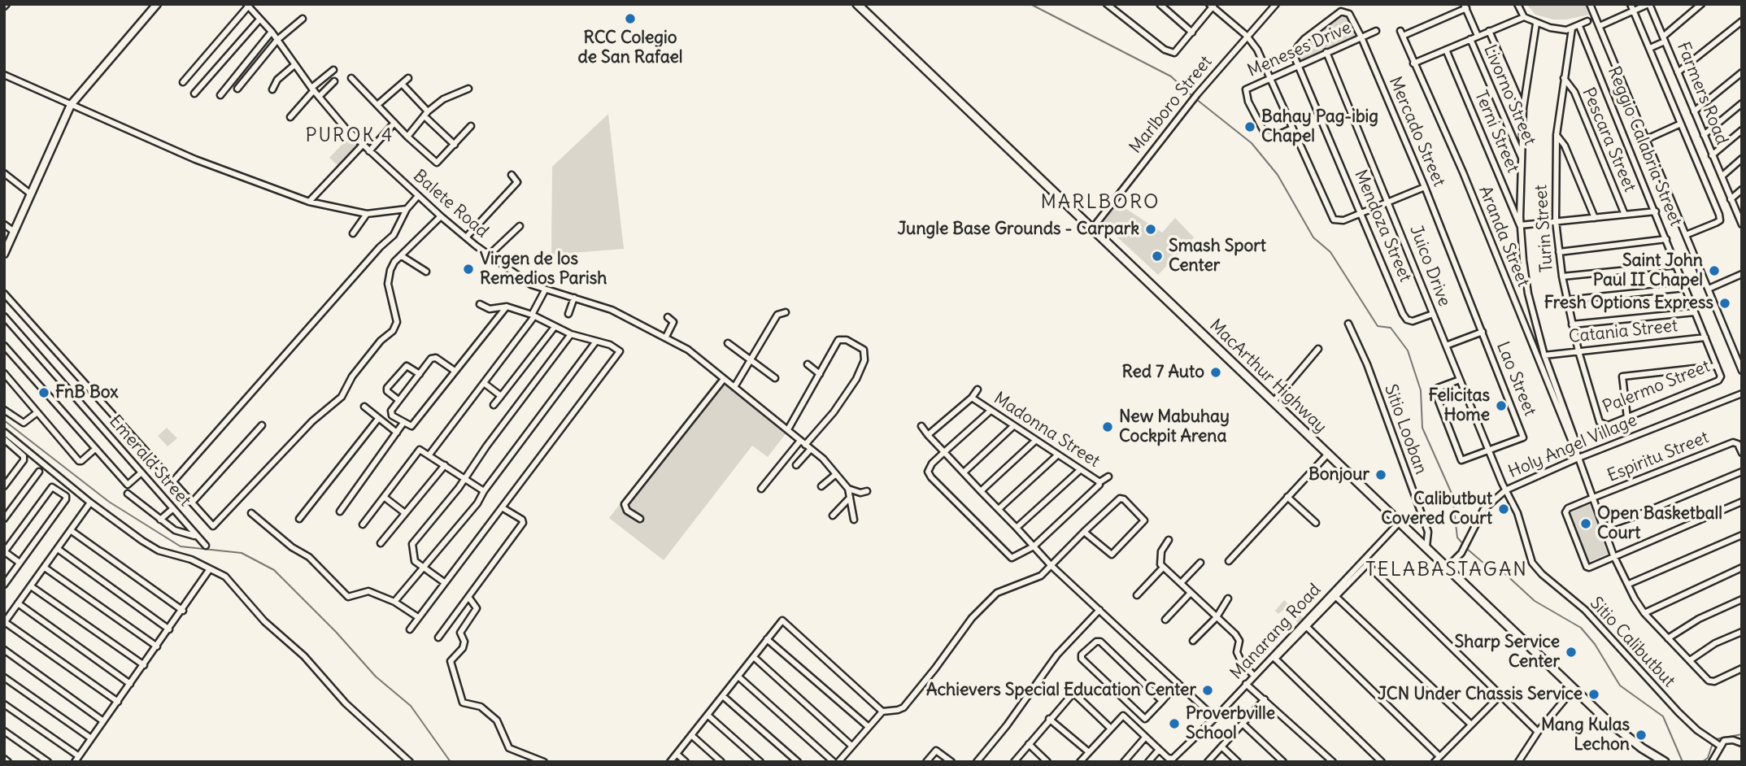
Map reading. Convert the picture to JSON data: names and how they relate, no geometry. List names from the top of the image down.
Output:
{
  "streets": {
    "highway": ["MacArthur Highway"],
    "street": [
      "Meneses Drive",
      "Farmers Road",
      "Livorno Street",
      "Marlboro Street",
      "Mercado Street",
      "Terni Street",
      "Pescara Street",
      "Reggio Calabria Street",
      "Balete Road",
      "Mendoza Street",
      "Turin Street",
      "Aranda Street",
      "Juico Drive",
      "Catania Street",
      "Lao Street",
      "Palermo Street",
      "Sitio Looban",
      "Madonna Street",
      "Holy Angel Village",
      "Espiritu Street",
      "Emerald Street",
      "Manarang Road",
      "Sitio Calibutbut"
    ]
  },
  "crossings": [
    ["Meneses Drive", "Mercado Street"],
    ["Meneses Drive", "Mendoza Street"],
    ["Meneses Drive", "Juico Drive"],
    ["Marlboro Street", "MacArthur Highway"],
    ["Mercado Street", "Mendoza Street"],
    ["Mercado Street", "Lao Street"],
    ["Terni Street", "Aranda Street"],
    ["Pescara Street", "Turin Street"],
    ["Reggio Calabria Street", "Catania Street"],
    ["Reggio Calabria Street", "Palermo Street"],
    ["Mendoza Street", "Juico Drive"],
    ["Turin Street", "Catania Street"],
    ["Turin Street", "Palermo Street"],
    ["Aranda Street", "Catania Street"],
    ["Aranda Street", "Holy Angel Village"],
    ["Aranda Street", "Espiritu Street"],
    ["Juico Drive", "Lao Street"],
    ["Juico Drive", "Holy Angel Village"],
    ["Juico Drive", "Sitio Calibutbut"],
    ["MacArthur Highway", "Sitio Looban"],
    ["MacArthur Highway", "Holy Angel Village"],
    ["MacArthur Highway", "Manarang Road"],
    ["Holy Angel Village", "Sitio Calibutbut"]
  ],
  "districts": ["PUROK 4", "MARLBORO", "TELABASTAGAN"],
  "places": [
    "RCC Colegio de San Rafael",
    "Bahay Pag-ibig Chapel",
    "Jungle Base Grounds - Carpark",
    "Smash Sport Center",
    "Virgen de los Remedios Parish",
    "Saint John Paul II Chapel",
    "Fresh Options Express",
    "Red 7 Auto",
    "FnB Box",
    "Felicitas Home",
    "New Mabuhay Cockpit Arena",
    "Bonjour",
    "Calibutbut Covered Court",
    "Open Basketball Court",
    "Sharp Service Center",
    "Achievers Special Education Center",
    "JCN Under Chassis Service",
    "Proverbville School",
    "Mang Kulas Lechon"
  ]
}
